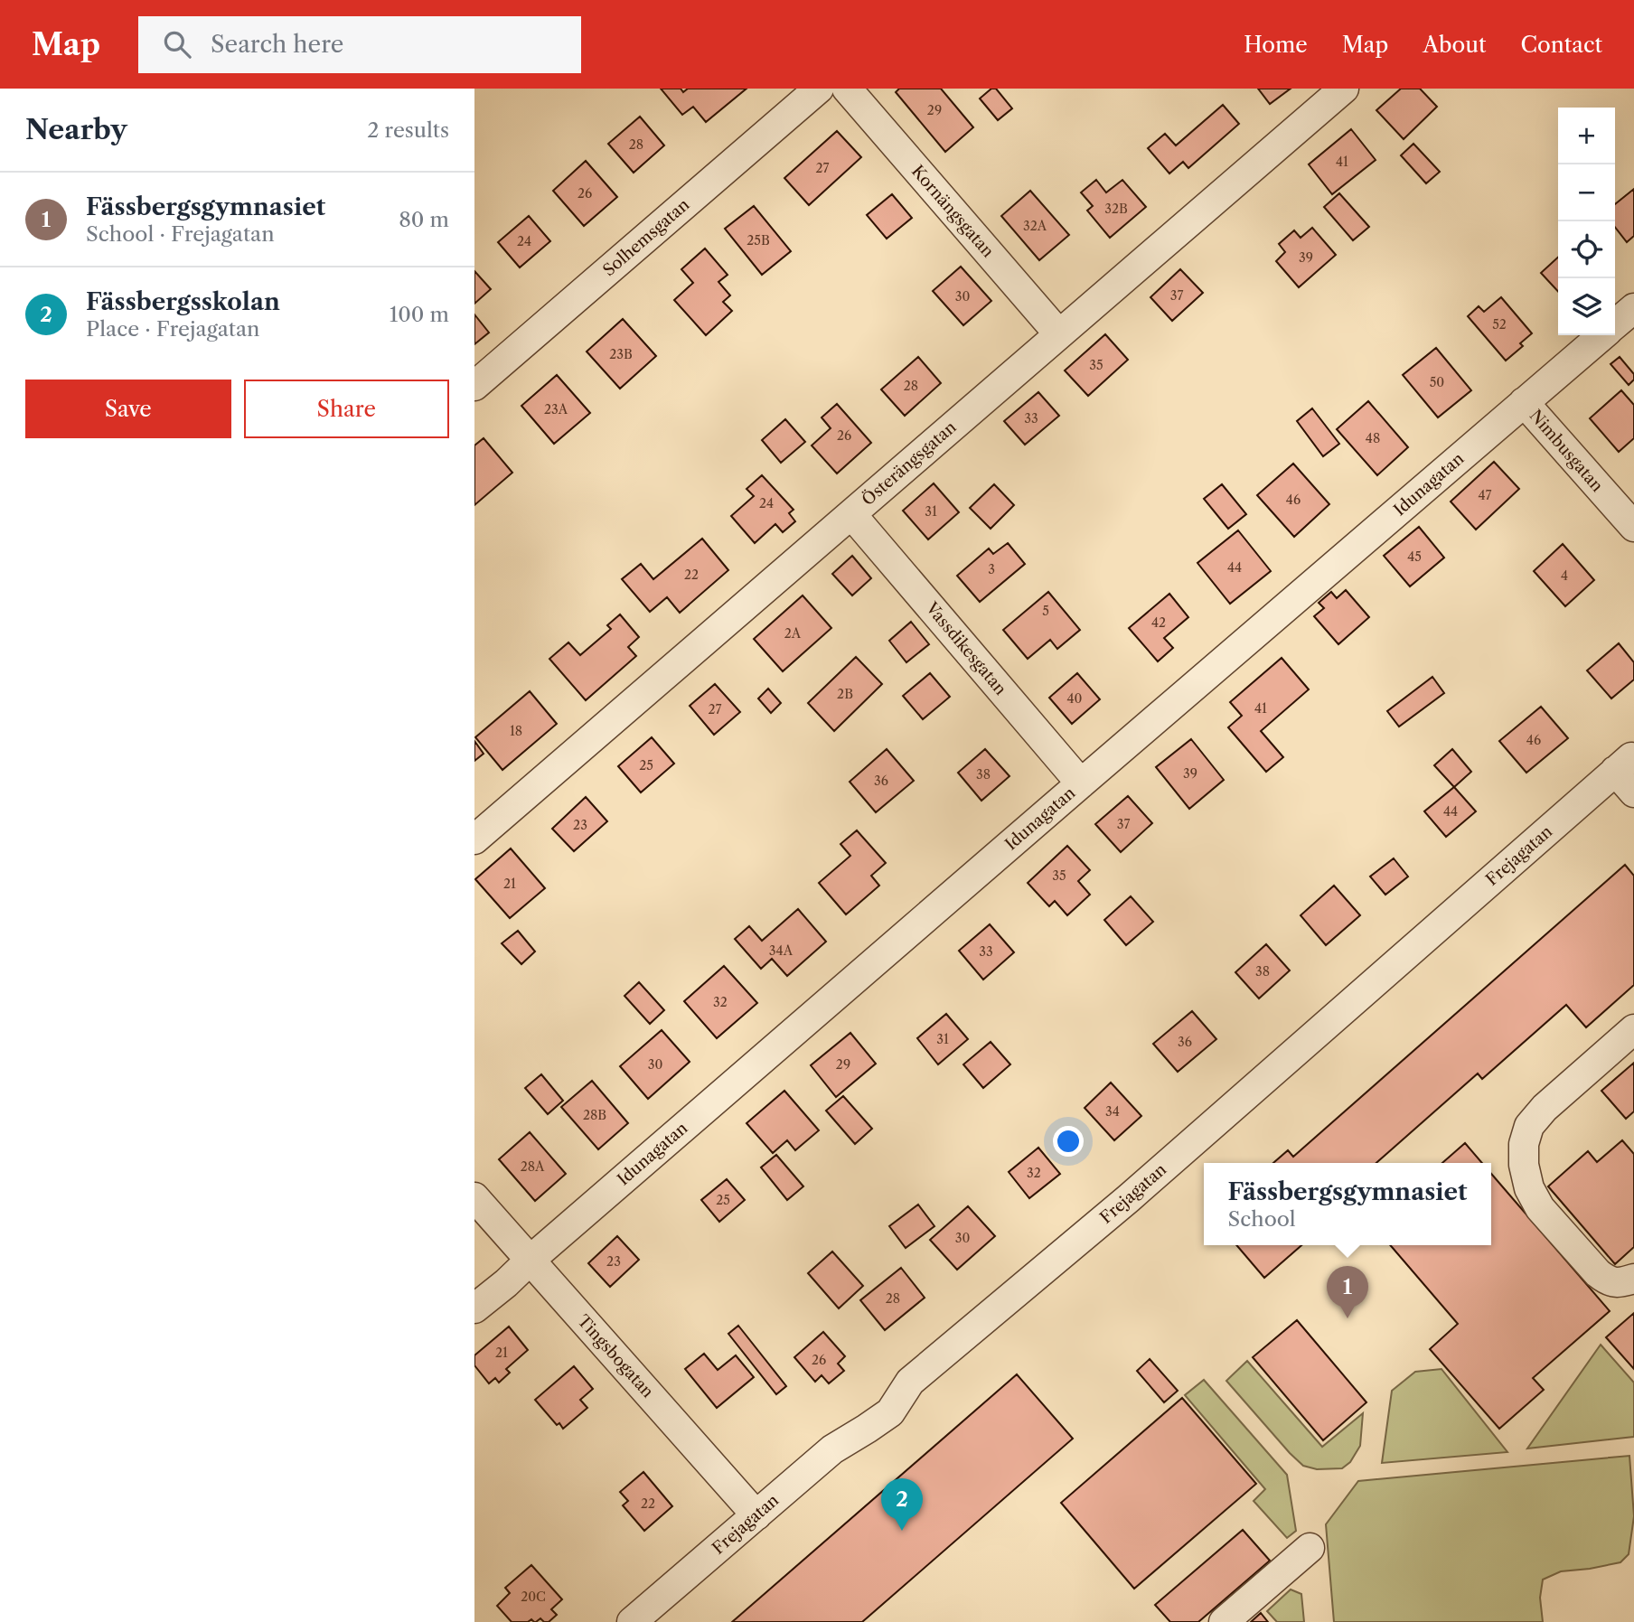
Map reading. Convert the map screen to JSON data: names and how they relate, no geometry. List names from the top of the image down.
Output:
{
  "streets": {
    "street": [
      "Kornängsgatan",
      "Solhemsgatan",
      "Nimbusgatan",
      "Österängsgatan",
      "Idunagatan",
      "Vassdikesgatan",
      "Frejagatan",
      "Tingsbogatan"
    ]
  },
  "crossings": [
    ["Kornängsgatan", "Österängsgatan"],
    ["Nimbusgatan", "Idunagatan"],
    ["Österängsgatan", "Vassdikesgatan"],
    ["Idunagatan", "Vassdikesgatan"],
    ["Idunagatan", "Tingsbogatan"],
    ["Frejagatan", "Tingsbogatan"]
  ],
  "house_numbers": [
    "29",
    "28",
    "41",
    "27",
    "26",
    "32B",
    "32A",
    "25B",
    "24",
    "39",
    "37",
    "30",
    "52",
    "23B",
    "35",
    "50",
    "28",
    "23A",
    "33",
    "26",
    "48",
    "47",
    "46",
    "24",
    "31",
    "45",
    "44",
    "3",
    "22",
    "4",
    "5",
    "42",
    "2A",
    "2B",
    "40",
    "41",
    "27",
    "18",
    "46",
    "25",
    "39",
    "38",
    "36",
    "44",
    "37",
    "23",
    "35",
    "21",
    "34A",
    "33",
    "38",
    "32",
    "31",
    "36",
    "30",
    "29",
    "34",
    "28B",
    "28A",
    "32",
    "25",
    "30",
    "23",
    "28",
    "21",
    "26",
    "22",
    "20C"
  ],
  "page": {
    "header": "Map",
    "search": "Search here",
    "nav": [
      "Home",
      "Map",
      "About",
      "Contact"
    ],
    "heading": ["Nearby", "2 results"],
    "map_buttons": ["+", "−"],
    "list": [
      {
        "mark": "1",
        "name": "Fässbergsgymnasiet",
        "note": "School · Frejagatan",
        "value": "80 m"
      },
      {
        "mark": "2",
        "name": "Fässbergsskolan",
        "note": "Place · Frejagatan",
        "value": "100 m"
      }
    ],
    "buttons": ["Save", "Share"],
    "popup": ["Fässbergsgymnasiet", "School"],
    "pins": ["1", "2"]
  }
}
